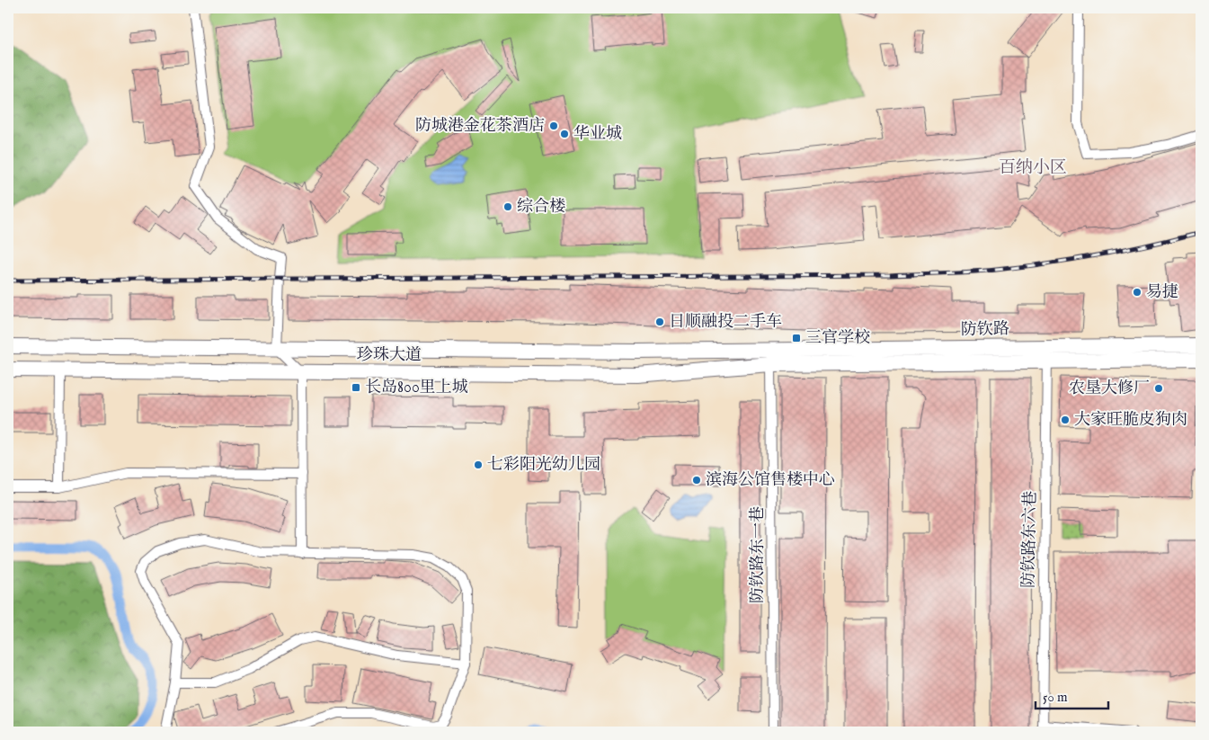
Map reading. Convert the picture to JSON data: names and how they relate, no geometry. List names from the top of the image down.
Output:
{
  "streets": {
    "main road": ["防钦路", "珍珠大道"],
    "street": ["防钦路东六巷", "防钦路东一巷"]
  },
  "crossings": [
    ["防钦路", "珍珠大道"],
    ["防钦路", "防钦路东六巷"],
    ["防钦路", "防钦路东一巷"],
    ["珍珠大道", "防钦路东一巷"]
  ],
  "districts": ["百纳小区"],
  "places": {
    "other": [
      "防城港金花茶酒店",
      "华业城",
      "综合楼",
      "易捷",
      "日顺融投二手车",
      "农垦大修厂",
      "大家旺脆皮狗肉",
      "七彩阳光幼儿园",
      "滨海公馆售楼中心"
    ],
    "transit": ["三官学校", "长岛800里上城"]
  },
  "scale_bar": "50 m"
}
